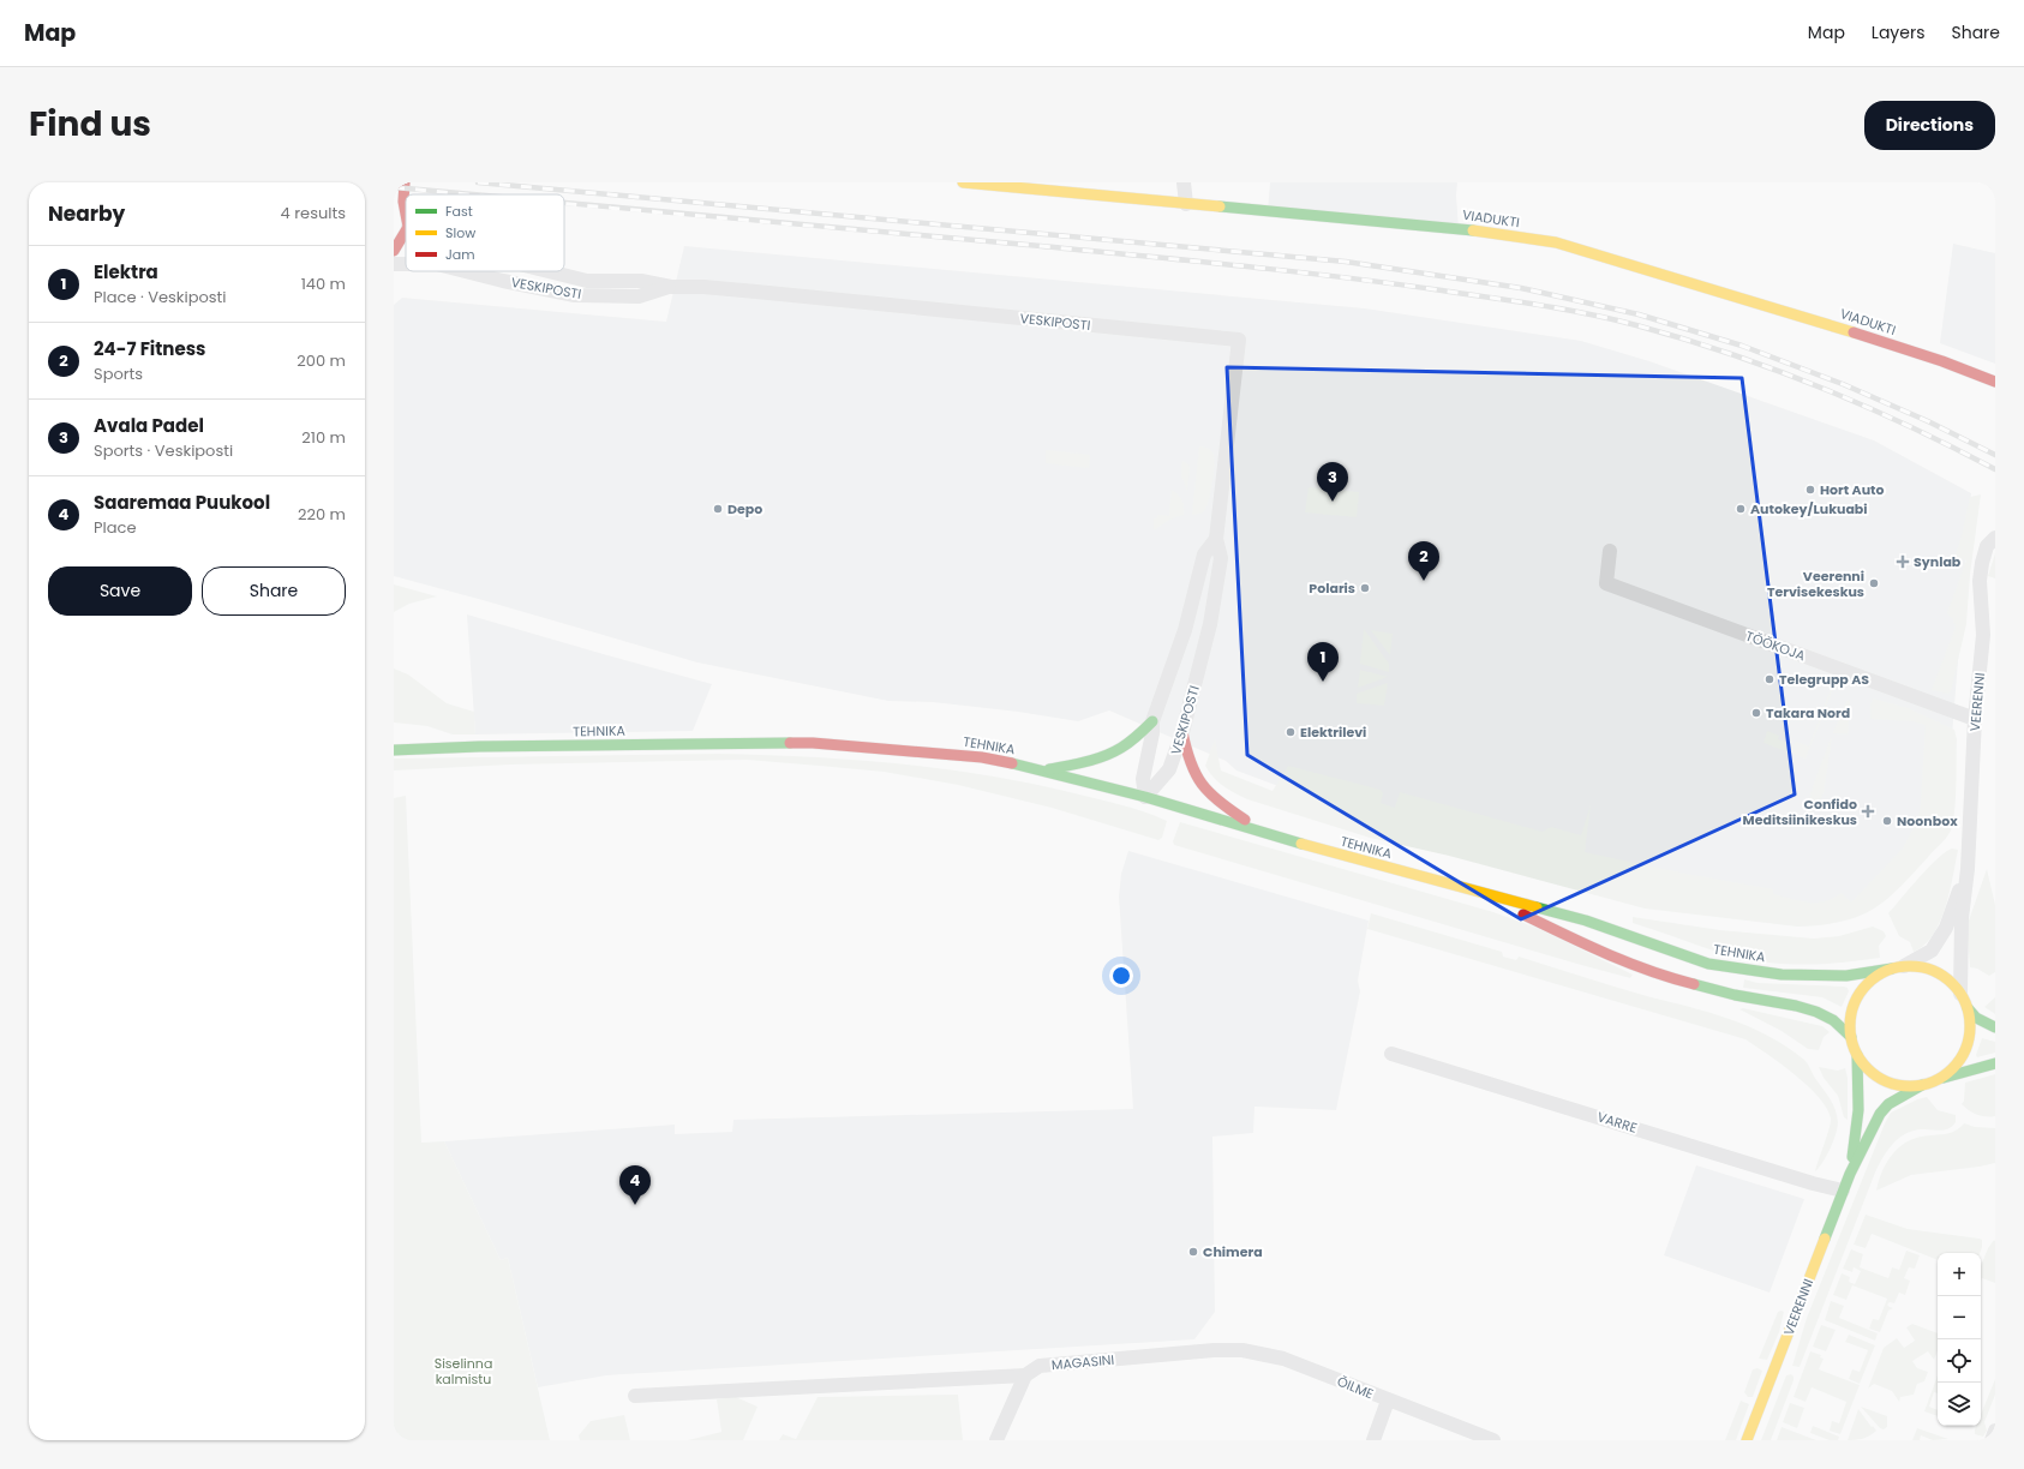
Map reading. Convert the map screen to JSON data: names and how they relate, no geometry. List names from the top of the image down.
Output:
{
  "streets": {
    "main road": ["VIADUKTI", "VEERENNI", "TEHNIKA"],
    "street": [
      "VESKIPOSTI",
      "TÖÖKOJA",
      "VARRE",
      "MAGASINI",
      "ÕILME"
    ]
  },
  "crossings": [
    ["VESKIPOSTI", "TEHNIKA"],
    ["TÖÖKOJA", "VEERENNI"],
    ["VEERENNI", "TEHNIKA"],
    ["VEERENNI", "VARRE"],
    ["MAGASINI", "ÕILME"]
  ],
  "parks": ["Siselinna kalmistu"],
  "places": {
    "other": [
      "Hort Auto",
      "Depo",
      "Autokey/Lukuabi",
      "Veerenni Tervisekeskus",
      "Polaris",
      "Telegrupp AS",
      "Takara Nord",
      "Elektrilevi",
      "Noonbox",
      "Chimera"
    ],
    "health": ["Synlab", "Confido Meditsiinikeskus"]
  },
  "legend": ["Fast", "Slow", "Jam"],
  "page": {
    "header": "Map",
    "nav": ["Map", "Layers", "Share"],
    "title": "Find us",
    "buttons": [
      "Directions",
      ["Save", "Share"]
    ],
    "heading": ["Nearby", "4 results"],
    "list": [
      {
        "mark": "1",
        "name": "Elektra",
        "note": "Place · Veskiposti",
        "value": "140 m"
      },
      {
        "mark": "2",
        "name": "24-7 Fitness",
        "note": "Sports",
        "value": "200 m"
      },
      {
        "mark": "3",
        "name": "Avala Padel",
        "note": "Sports · Veskiposti",
        "value": "210 m"
      },
      {
        "mark": "4",
        "name": "Saaremaa Puukool",
        "note": "Place",
        "value": "220 m"
      }
    ],
    "pins": [
      "3",
      "2",
      "1",
      "4"
    ],
    "map_buttons": ["+", "−"]
  }
}
